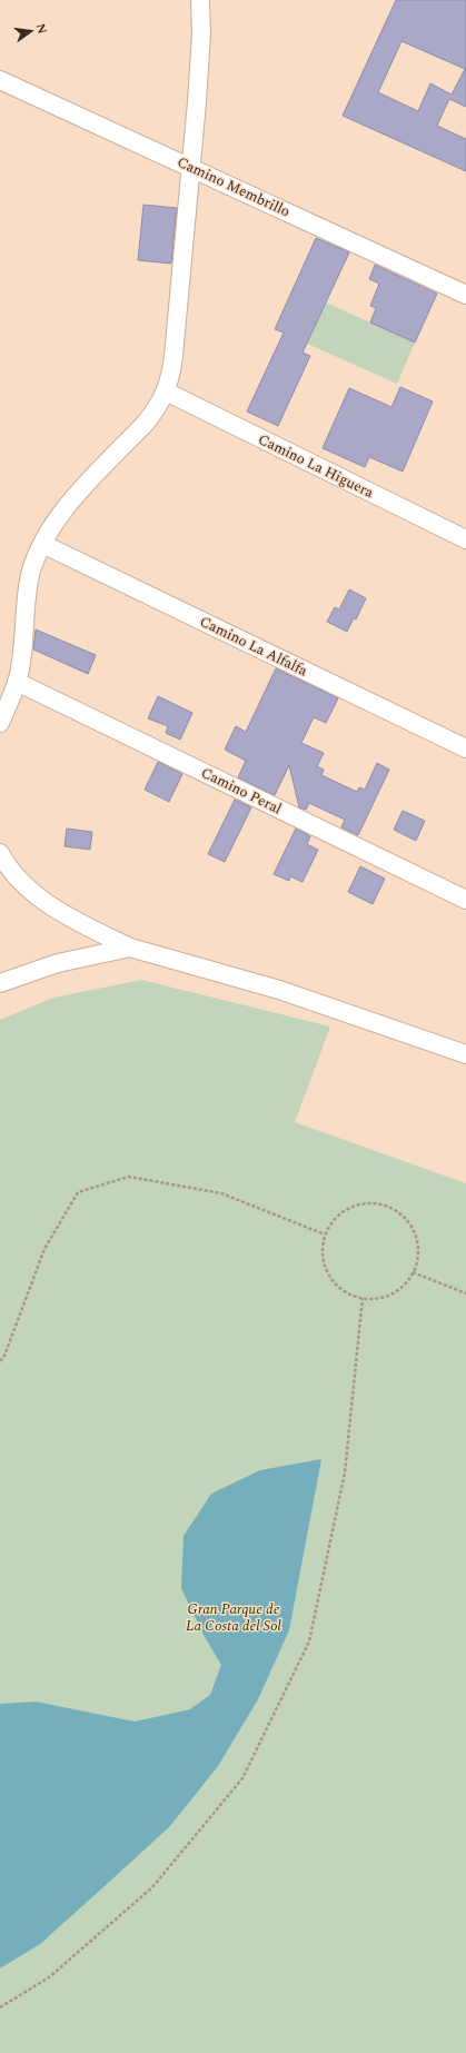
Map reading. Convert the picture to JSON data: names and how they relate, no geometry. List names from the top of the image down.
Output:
{
  "streets": {
    "street": [
      "Camino Membrillo",
      "Camino La Higuera",
      "Camino La Alfalfa",
      "Camino Peral"
    ]
  },
  "parks": ["Gran Parque de La Costa del Sol"],
  "north": "right"
}
